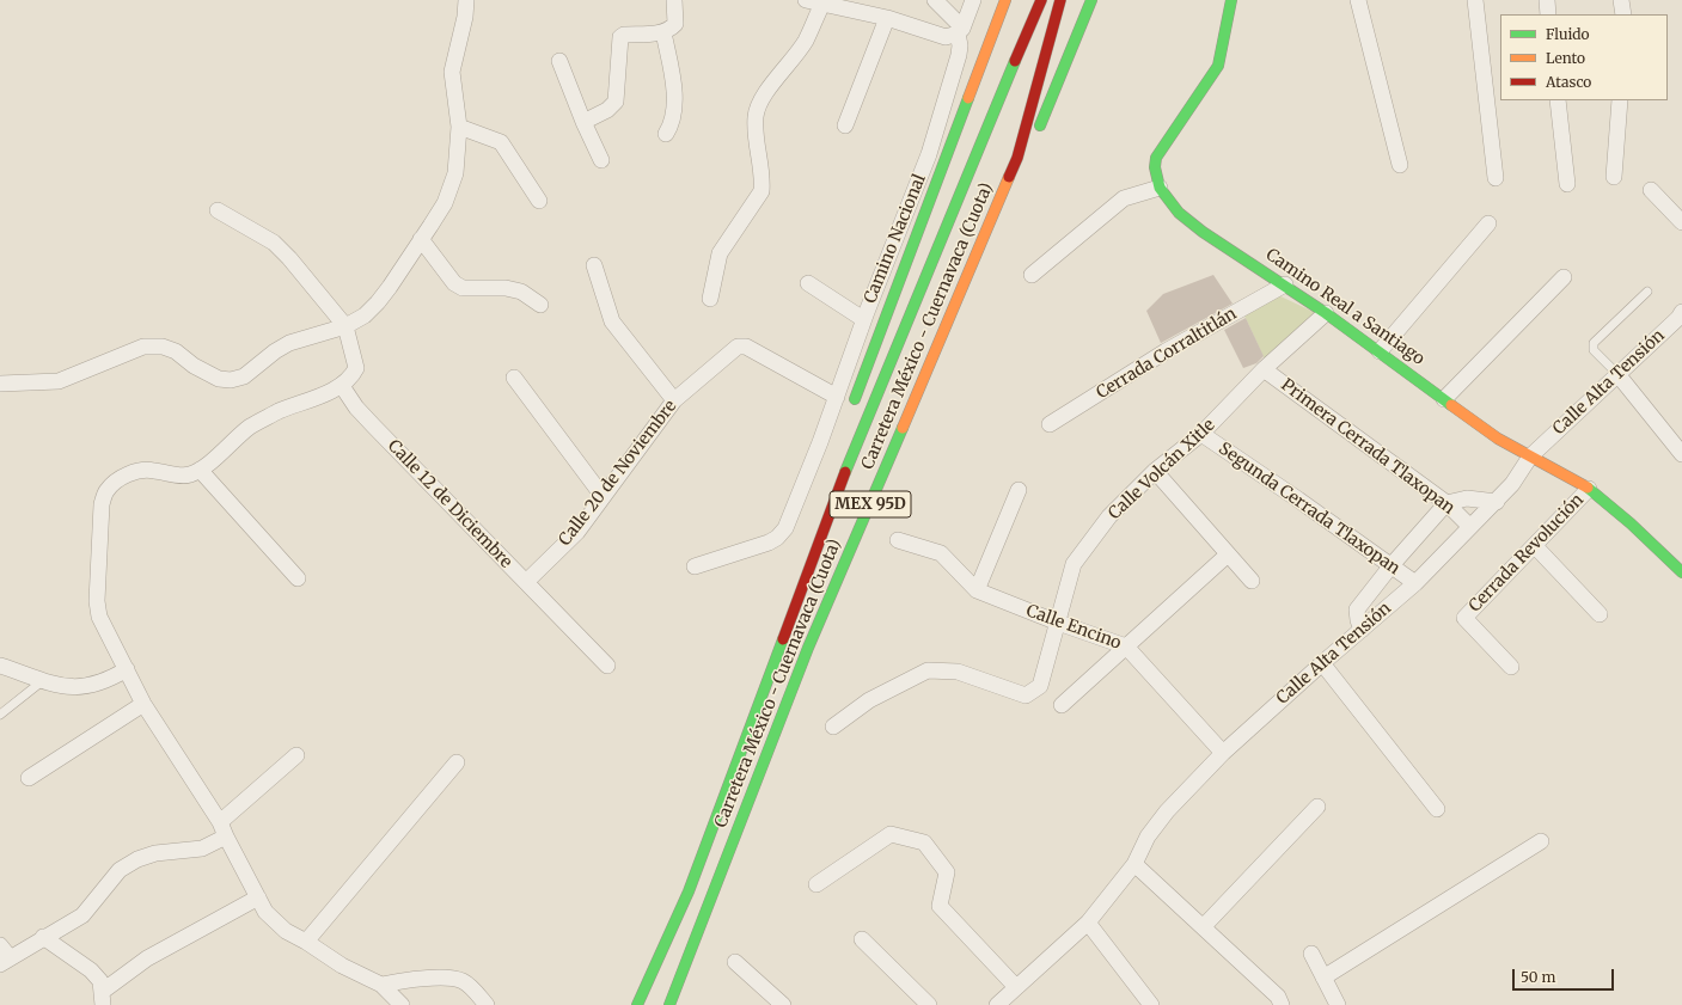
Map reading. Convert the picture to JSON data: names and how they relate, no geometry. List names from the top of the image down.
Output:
{
  "streets": {
    "main road": ["Camino Real a Santiago", "Carretera México - Cuernavaca (Cuota)", "MEX 95D"],
    "street": [
      "Camino Nacional",
      "Cerrada Corraltitlán",
      "Calle Alta Tensión",
      "Primera Cerrada Tlaxopan",
      "Calle Volcán Xitle",
      "Calle 20 de Noviembre",
      "Calle 12 de Diciembre",
      "Segunda Cerrada Tlaxopan",
      "Cerrada Revolución",
      "Calle Encino"
    ]
  },
  "crossings": [
    ["Camino Nacional", "Calle 20 de Noviembre"],
    ["Camino Real a Santiago", "Cerrada Corraltitlán"],
    ["Camino Real a Santiago", "Calle Alta Tensión"],
    ["Camino Real a Santiago", "Calle Volcán Xitle"],
    ["Camino Real a Santiago", "Cerrada Revolución"],
    ["Calle Alta Tensión", "Primera Cerrada Tlaxopan"],
    ["Calle Alta Tensión", "Segunda Cerrada Tlaxopan"],
    ["Calle Alta Tensión", "Calle Encino"],
    ["Primera Cerrada Tlaxopan", "Calle Volcán Xitle"],
    ["Calle Volcán Xitle", "Segunda Cerrada Tlaxopan"],
    ["Calle Volcán Xitle", "Calle Encino"],
    ["Calle 20 de Noviembre", "Calle 12 de Diciembre"]
  ],
  "legend": ["Fluido", "Lento", "Atasco"],
  "scale_bar": "50 m"
}
